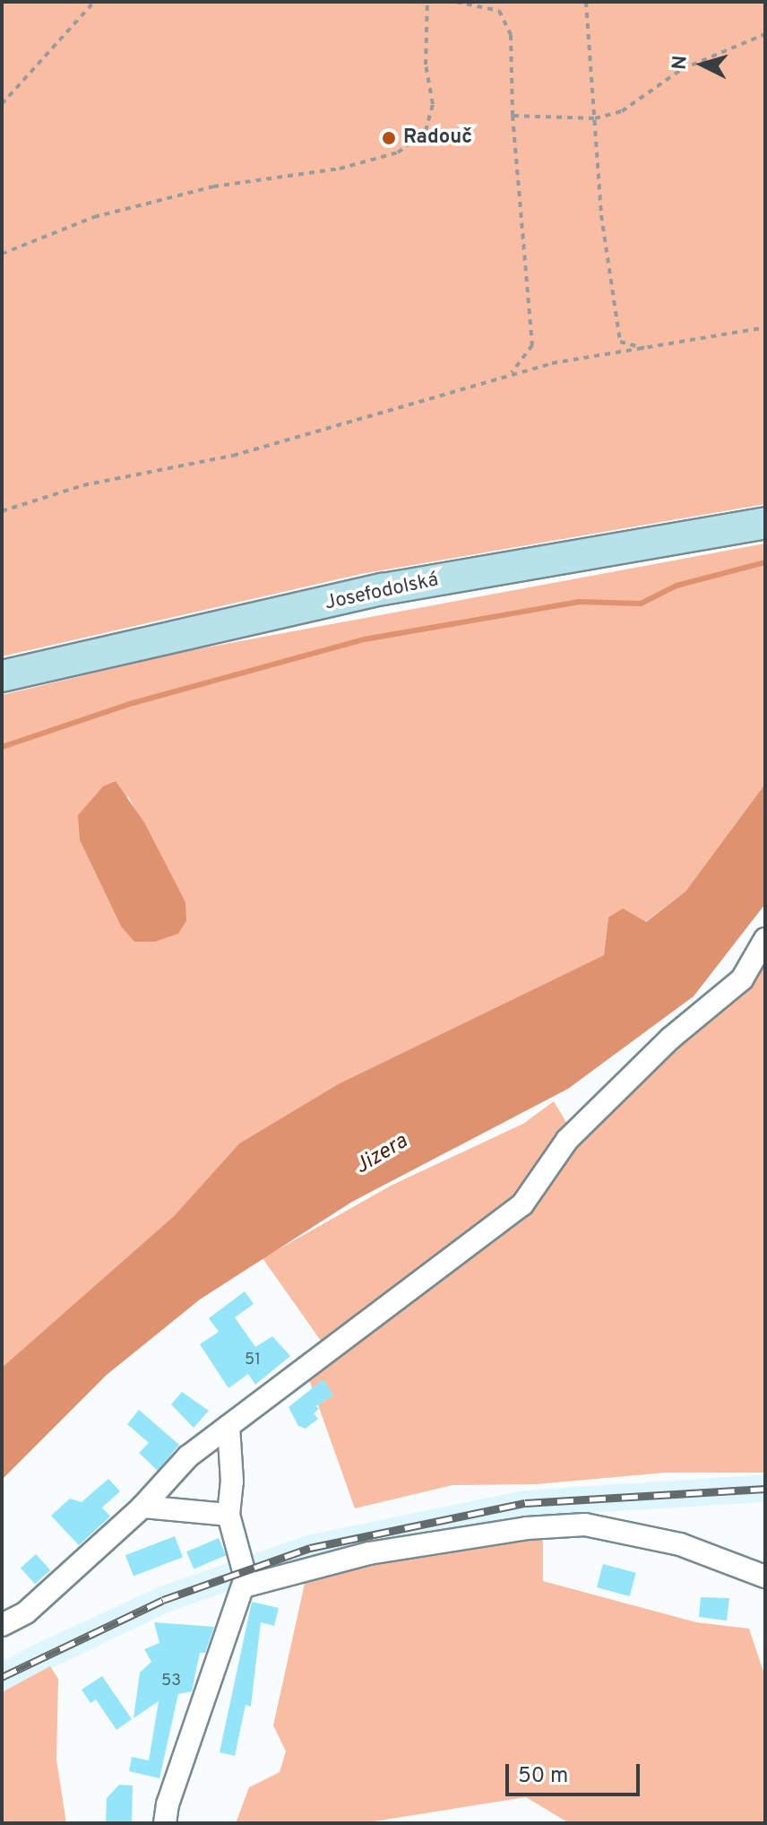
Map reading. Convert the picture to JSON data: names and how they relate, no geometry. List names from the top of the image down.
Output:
{
  "streets": {
    "main road": ["Josefodolská"]
  },
  "water": ["Jizera"],
  "places": ["Radouč"],
  "house_numbers": ["51", "53"],
  "scale_bar": "50 m",
  "north": "left"
}
